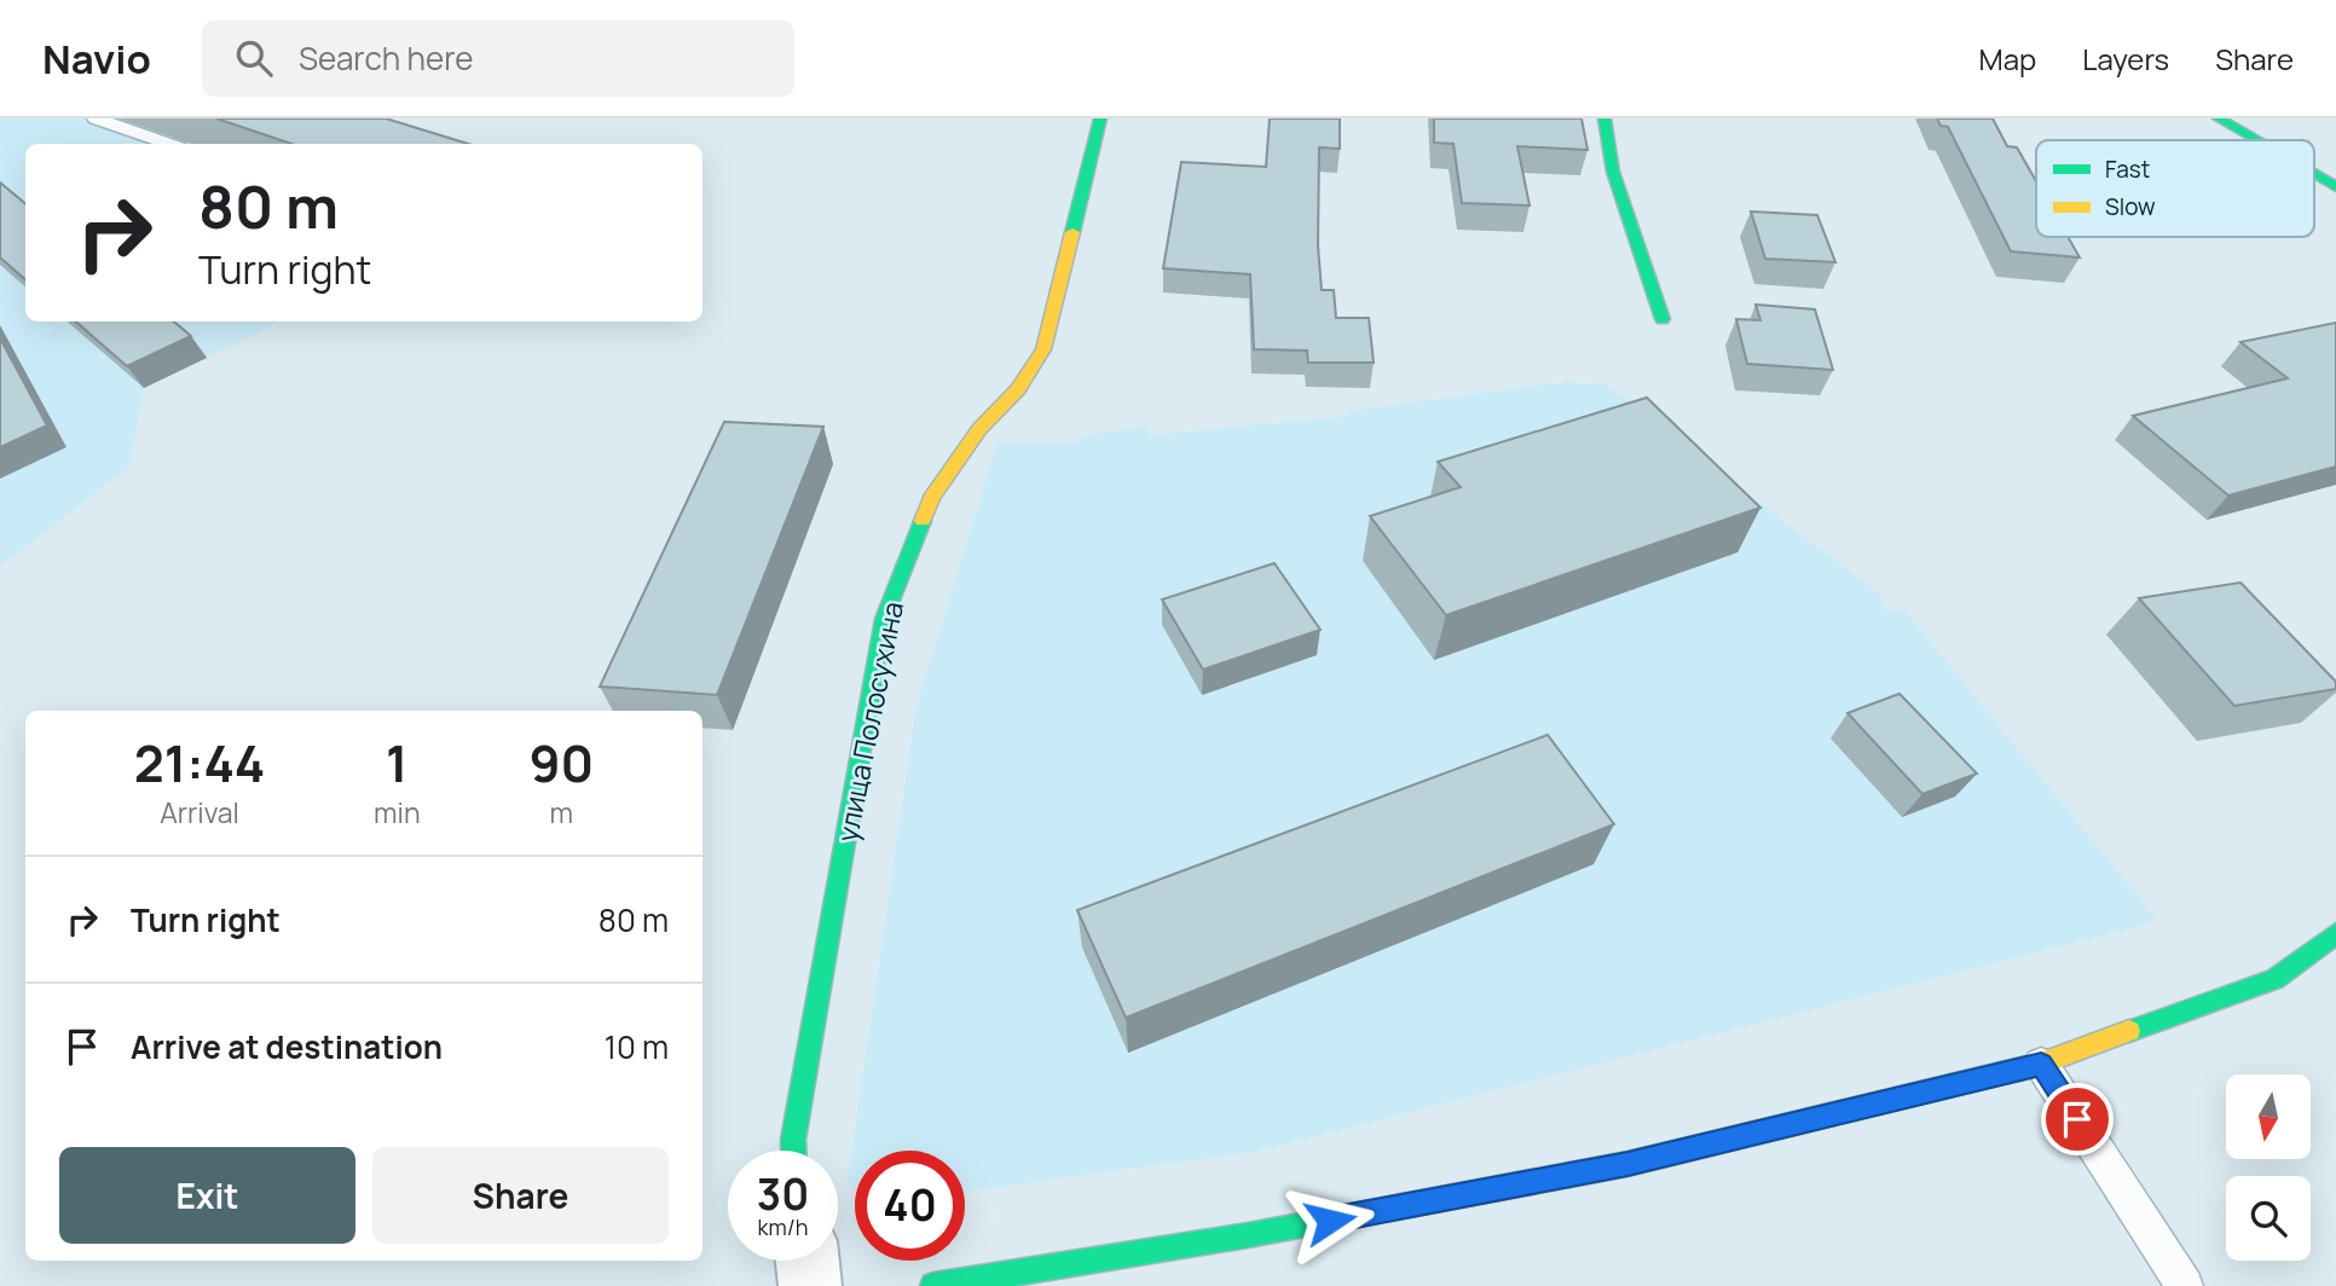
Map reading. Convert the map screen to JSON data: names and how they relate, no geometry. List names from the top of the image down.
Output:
{
  "streets": {
    "street": ["улица Полосухина"]
  },
  "legend": ["Fast", "Slow"],
  "north": "bottom",
  "page": {
    "header": "Navio",
    "search": "Search here",
    "nav": ["Map", "Layers", "Share"],
    "turn": ["80 m", "Turn right"],
    "eta": [
      "21:44",
      "Arrival",
      "1",
      "min",
      "90",
      "m"
    ],
    "list": [
      {
        "name": "Turn right",
        "value": "80 m"
      },
      {
        "name": "Arrive at destination",
        "value": "10 m"
      }
    ],
    "buttons": ["Exit", "Share"],
    "speed": "30 km/h",
    "limit": "40"
  }
}
